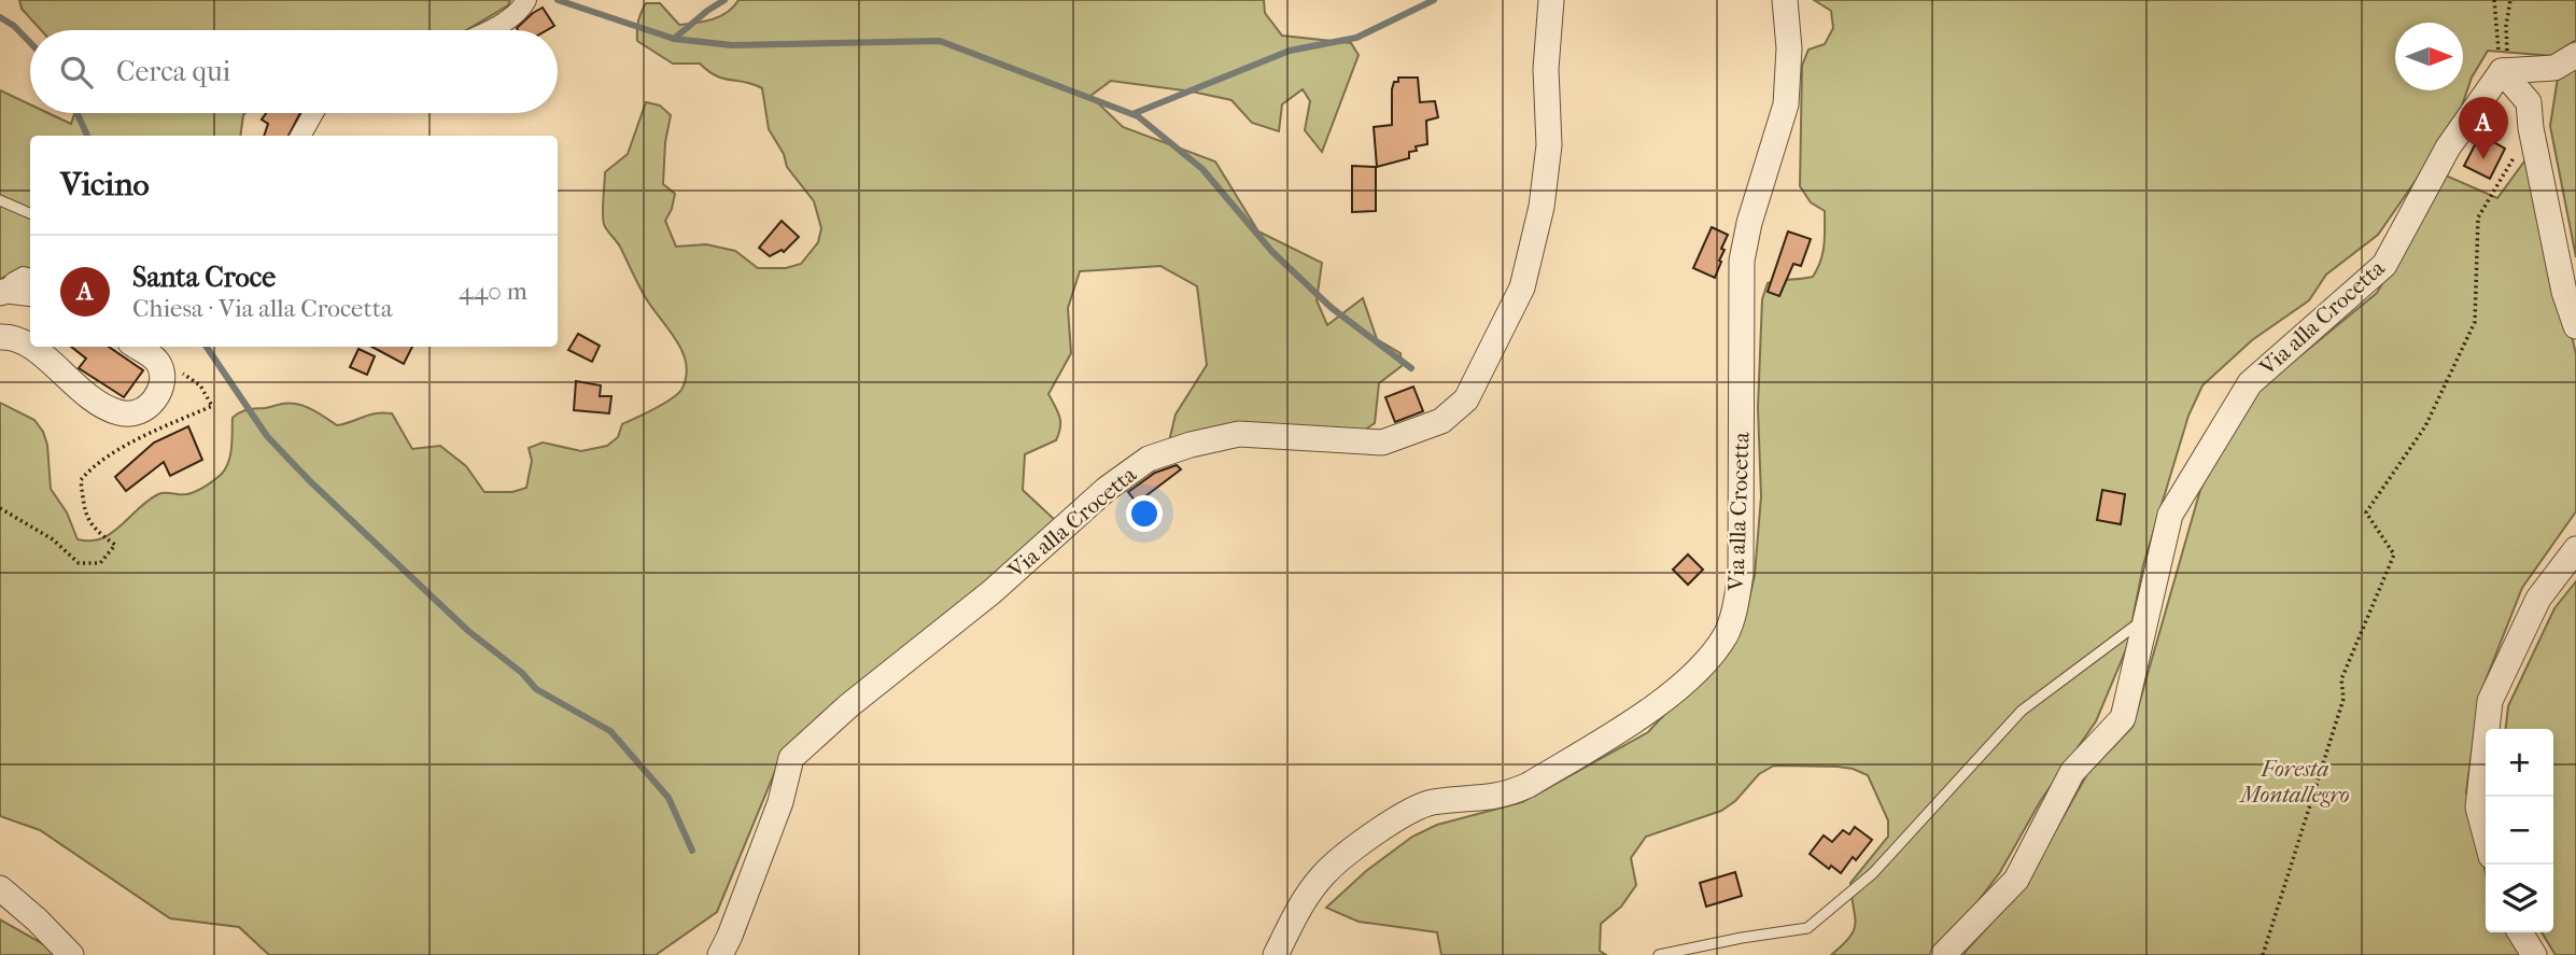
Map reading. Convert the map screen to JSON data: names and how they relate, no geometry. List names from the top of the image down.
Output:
{
  "streets": {
    "street": ["Via alla Crocetta"]
  },
  "parks": ["Foresta Montallegro"],
  "north": "right",
  "page": {
    "search": "Cerca qui",
    "pins": "A",
    "heading": "Vicino",
    "list": [
      {
        "mark": "A",
        "name": "Santa Croce",
        "note": "Chiesa · Via alla Crocetta",
        "value": "440 m"
      }
    ],
    "map_buttons": ["+", "−"]
  }
}
